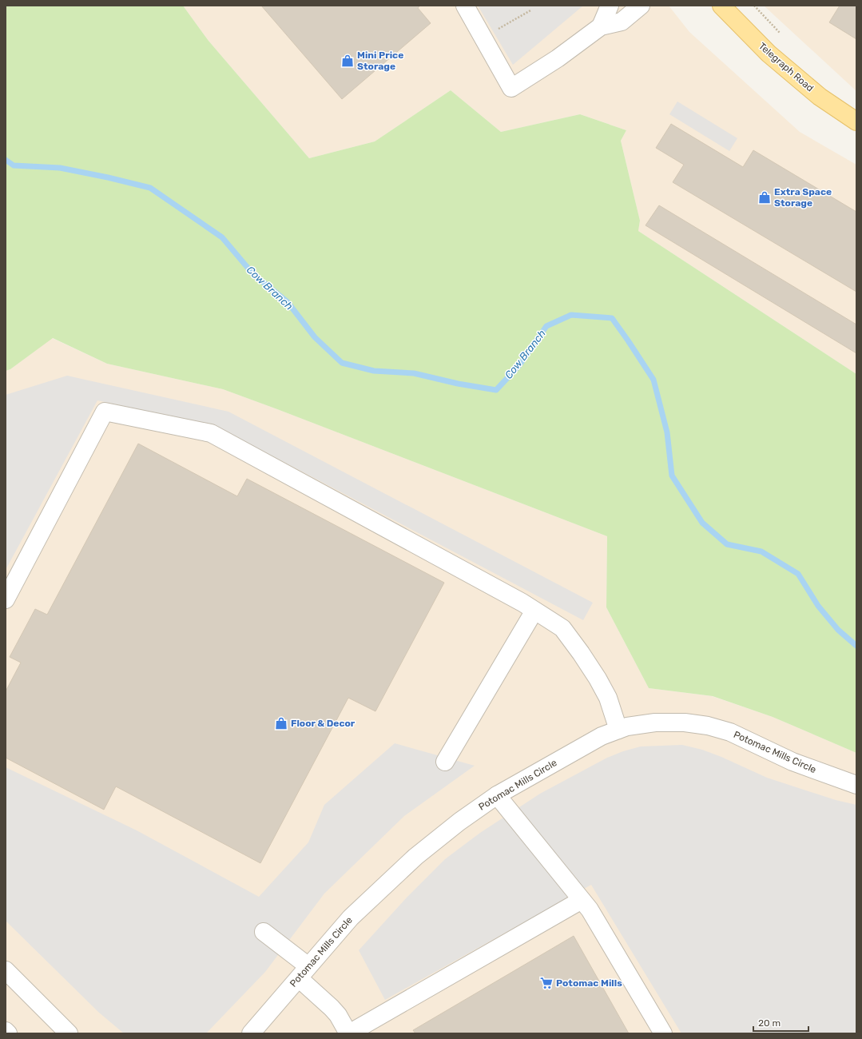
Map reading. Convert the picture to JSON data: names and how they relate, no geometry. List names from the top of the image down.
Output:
{
  "streets": {
    "main road": ["Telegraph Road"],
    "street": ["Potomac Mills Circle"]
  },
  "water": ["Cow Branch"],
  "places": {
    "shop": ["Mini Price Storage", "Extra Space Storage", "Floor & Decor"],
    "supermarket": ["Potomac Mills"]
  },
  "scale_bar": "20 m"
}
